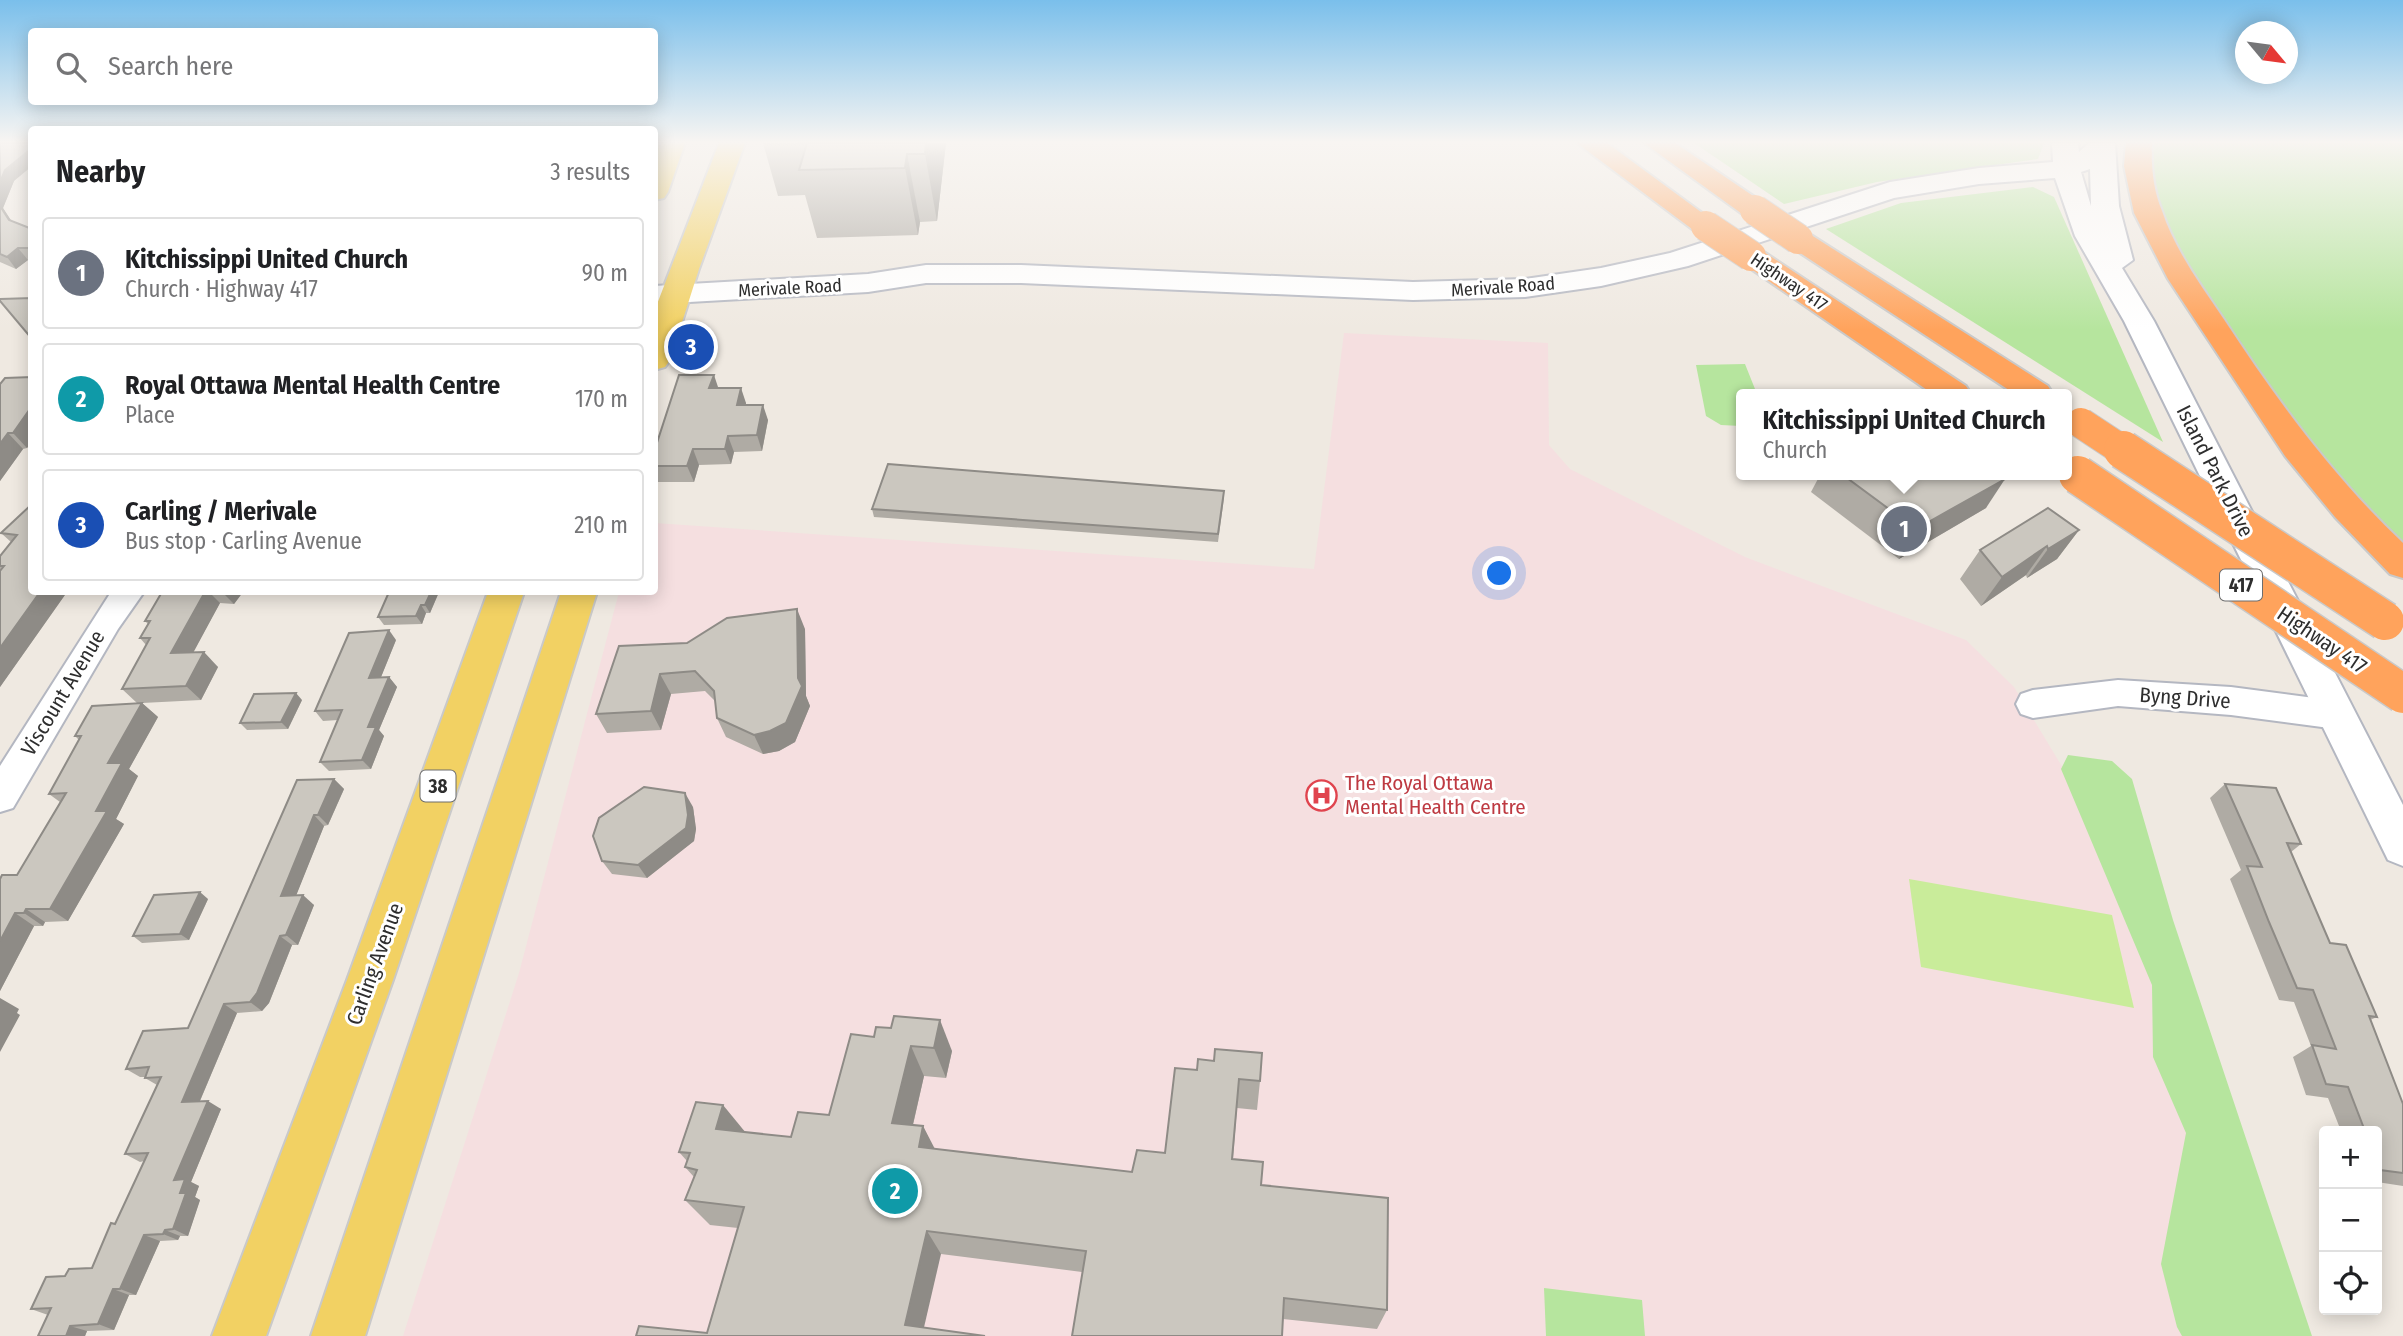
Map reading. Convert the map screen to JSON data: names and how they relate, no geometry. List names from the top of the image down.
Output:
{
  "streets": {
    "highway": ["Highway 417", "417"],
    "main road": [
      "Merivale Road",
      "Island Park Drive",
      "38",
      "Carling Avenue"
    ],
    "street": ["Viscount Avenue", "Byng Drive"]
  },
  "crossings": [
    ["Island Park Drive", "Byng Drive"]
  ],
  "places": {
    "hospital": ["The Royal Ottawa Mental Health Centre"]
  },
  "north": "bottom right",
  "page": {
    "search": "Search here",
    "heading": ["Nearby", "3 results"],
    "list": [
      {
        "mark": "1",
        "name": "Kitchissippi United Church",
        "note": "Church · Highway 417",
        "value": "90 m"
      },
      {
        "mark": "2",
        "name": "Royal Ottawa Mental Health Centre",
        "note": "Place",
        "value": "170 m"
      },
      {
        "mark": "3",
        "name": "Carling / Merivale",
        "note": "Bus stop · Carling Avenue",
        "value": "210 m"
      }
    ],
    "pins": ["3", "1", "2"],
    "popup": ["Kitchissippi United Church", "Church"],
    "map_buttons": ["+", "−"]
  }
}
